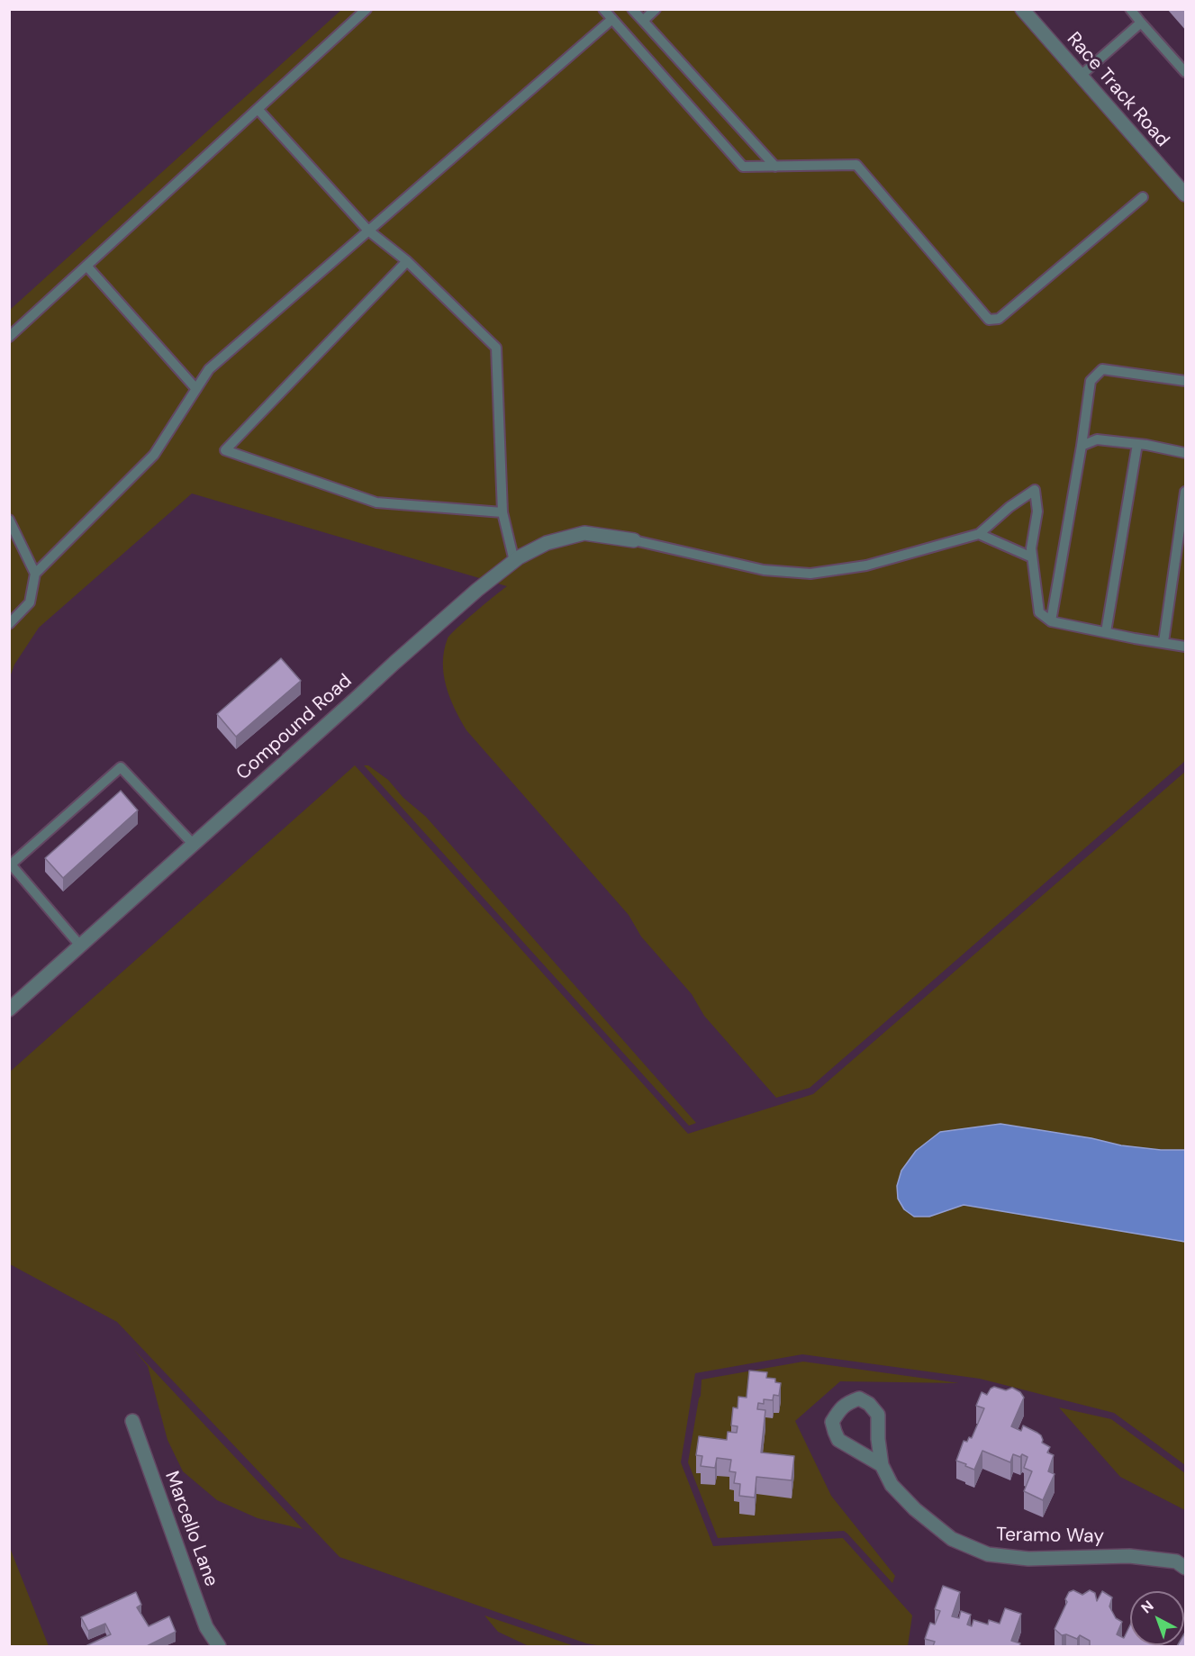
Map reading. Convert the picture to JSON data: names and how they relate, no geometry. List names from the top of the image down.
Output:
{
  "streets": {
    "street": [
      "Race Track Road",
      "Compound Road",
      "Marcello Lane",
      "Teramo Way"
    ]
  },
  "north": "top left"
}
